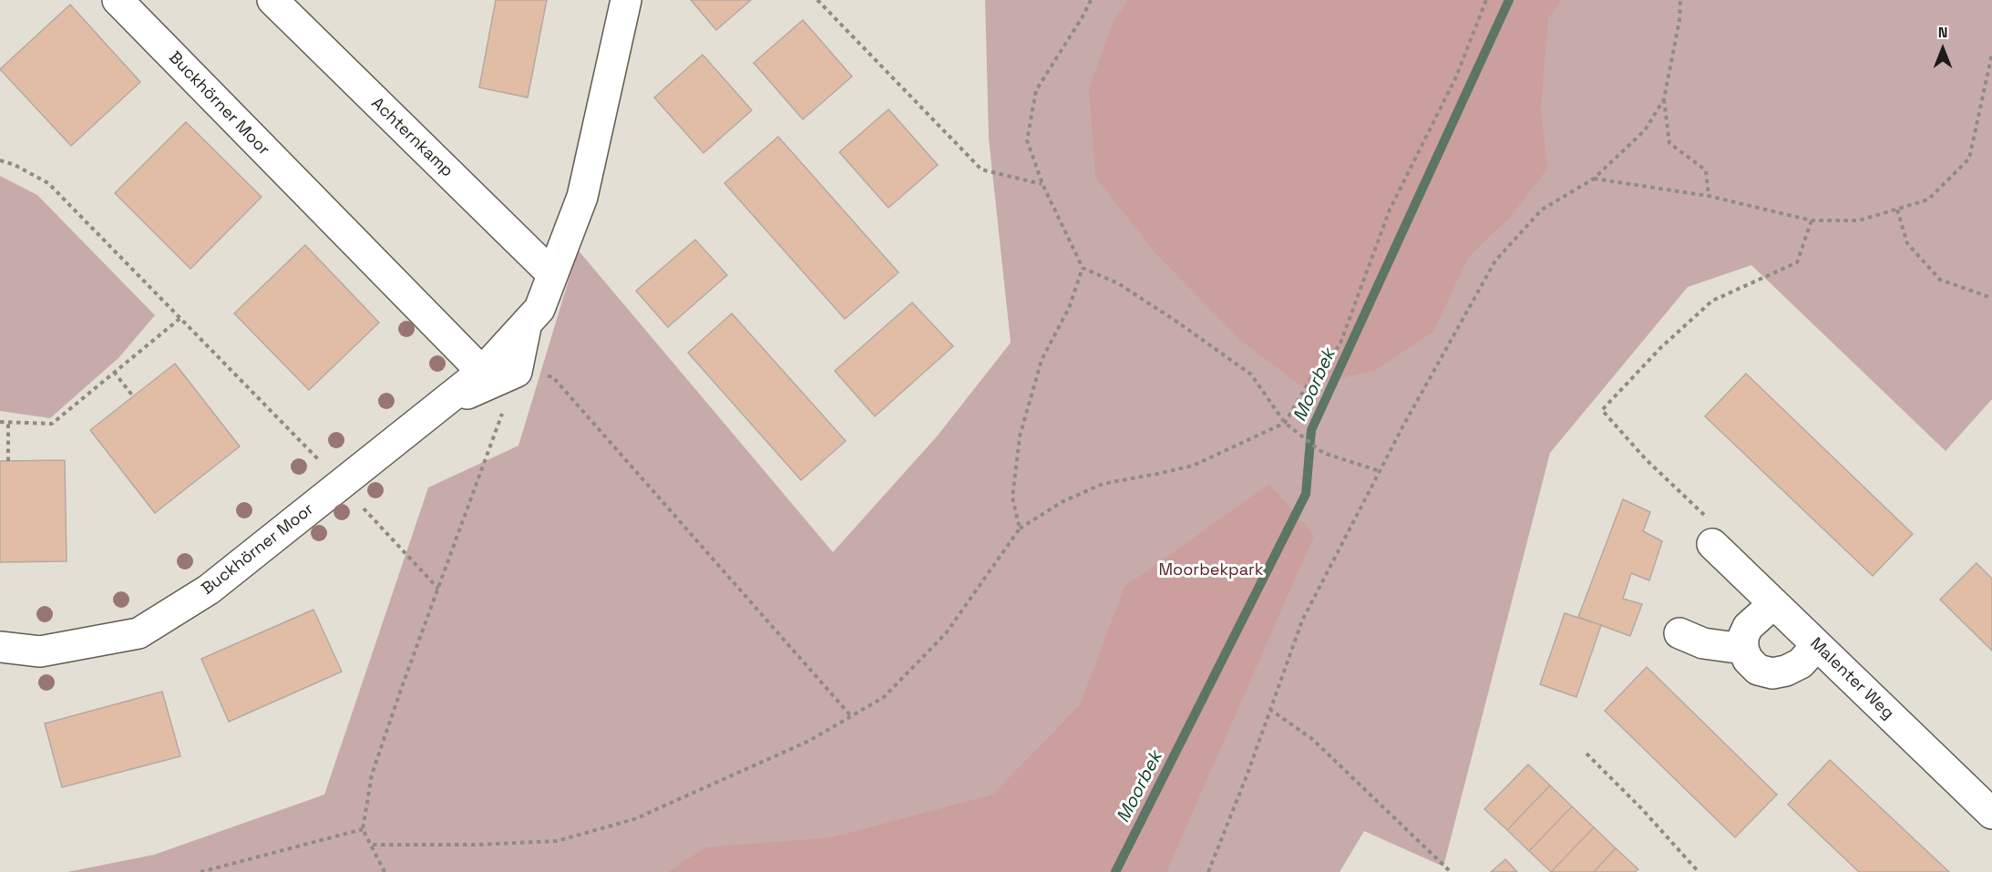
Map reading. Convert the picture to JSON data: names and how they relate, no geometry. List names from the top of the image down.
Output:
{
  "streets": {
    "street": ["Buckhörner Moor", "Achternkamp", "Malenter Weg"]
  },
  "crossings": [
    ["Buckhörner Moor", "Achternkamp"]
  ],
  "water": ["Moorbek"],
  "parks": ["Moorbekpark"],
  "north": "top"
}
